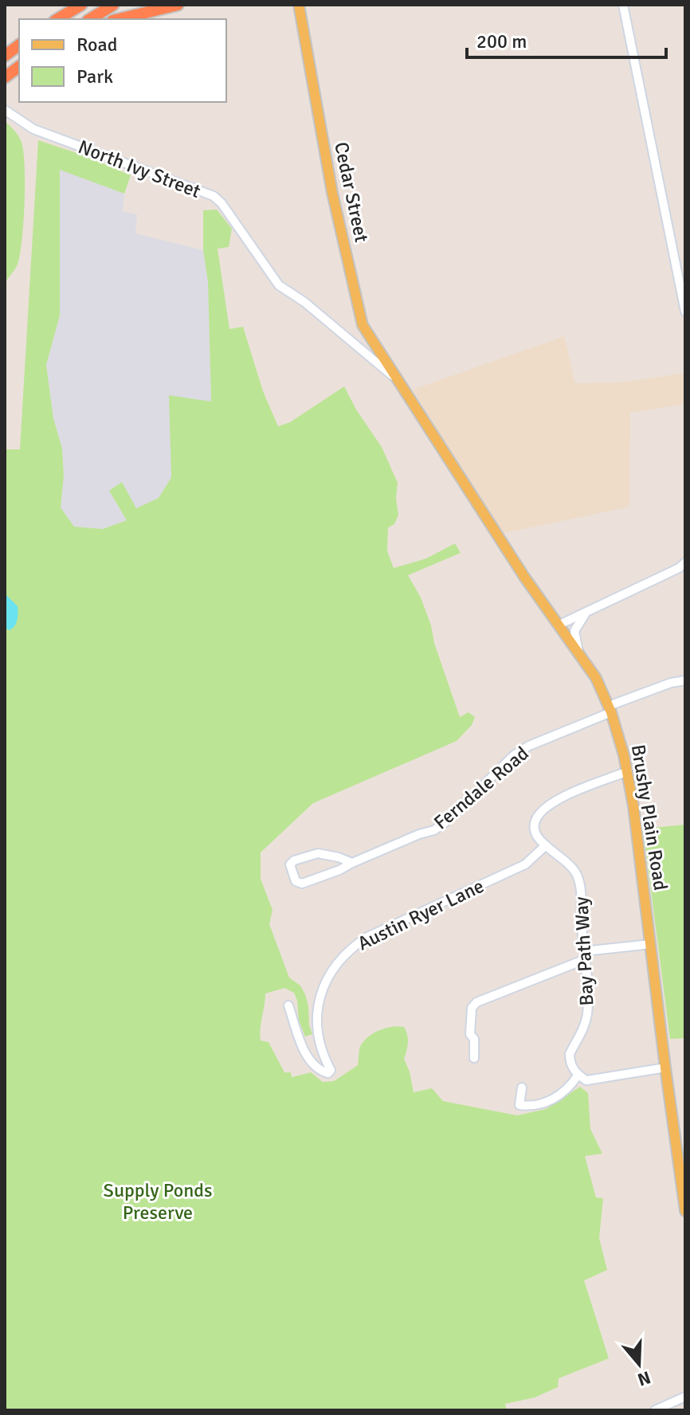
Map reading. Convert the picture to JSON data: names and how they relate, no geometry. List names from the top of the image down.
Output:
{
  "streets": {
    "main road": ["Cedar Street", "Brushy Plain Road"],
    "street": [
      "North Ivy Street",
      "Ferndale Road",
      "Austin Ryer Lane",
      "Bay Path Way"
    ]
  },
  "crossings": [
    ["North Ivy Street", "Cedar Street"],
    ["North Ivy Street", "Brushy Plain Road"],
    ["Cedar Street", "Brushy Plain Road"],
    ["Ferndale Road", "Brushy Plain Road"],
    ["Austin Ryer Lane", "Bay Path Way"]
  ],
  "parks": ["Supply Ponds Preserve"],
  "legend": ["Road", "Park"],
  "scale_bar": "200 m",
  "north": "bottom"
}
